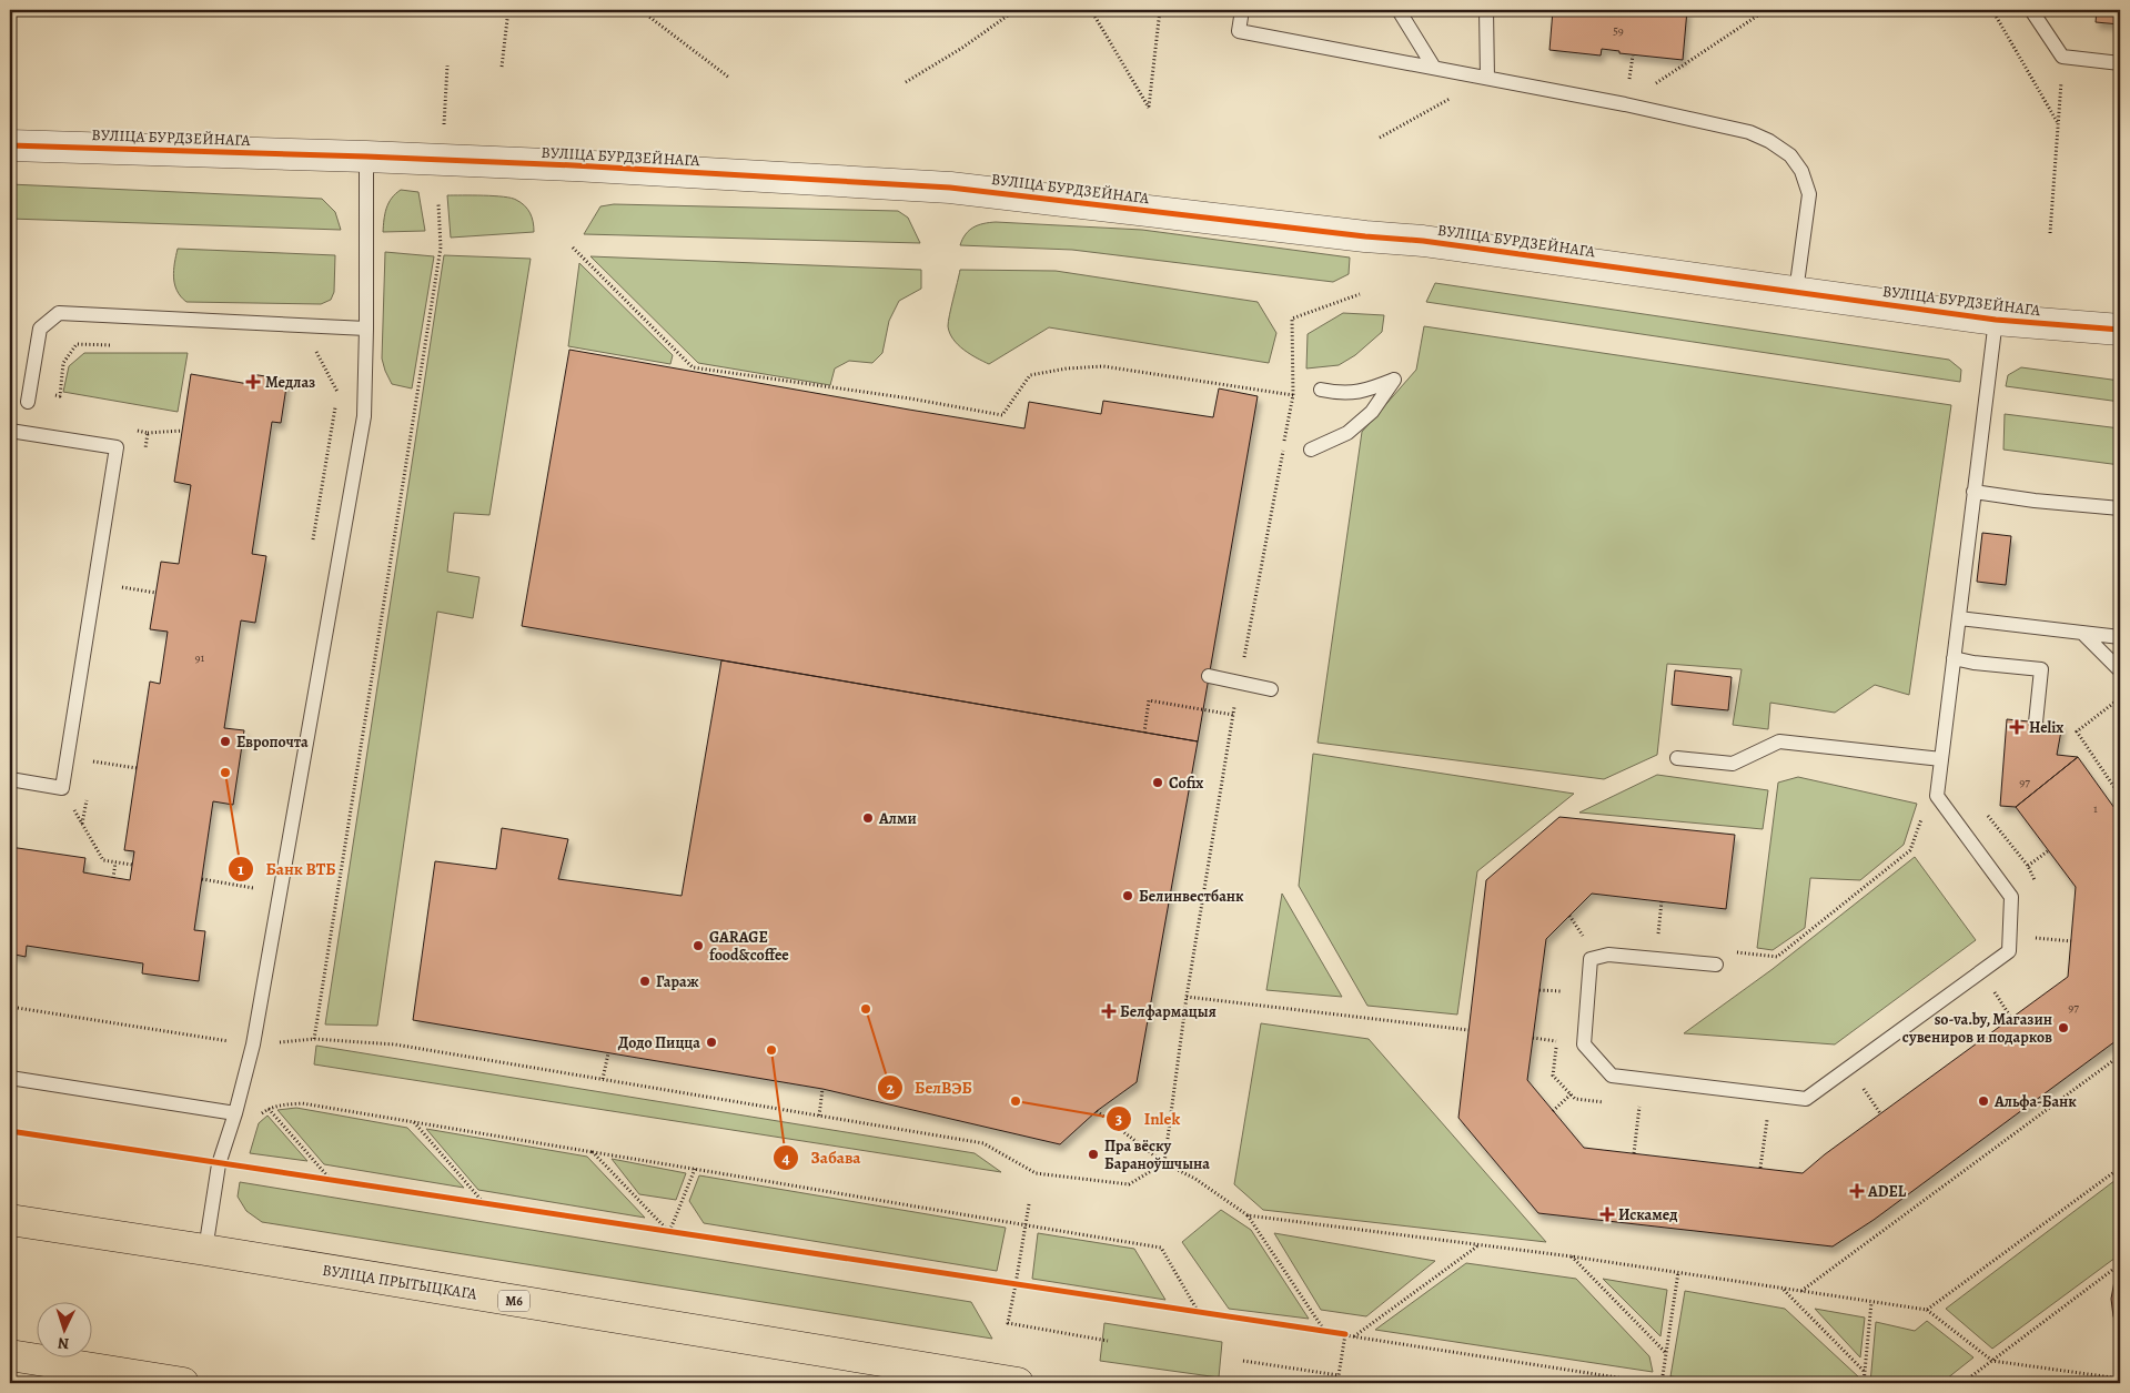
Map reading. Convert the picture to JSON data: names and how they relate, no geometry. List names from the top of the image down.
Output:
{
  "streets": {
    "main road": ["ВУЛІЦА ПРЫТЫЦКАГА", "М6"],
    "street": ["ВУЛІЦА БУРДЗЕЙНАГА"]
  },
  "places": {
    "health": [
      "Медлаз",
      "Helix",
      "Белфармацыя",
      "ADEL",
      "Искамед"
    ],
    "other": [
      "Европочта",
      "Банк ВТБ",
      "Cofix",
      "Алми",
      "Белинвестбанк",
      "GARAGE food&coffee",
      "Гараж",
      "БелВЭБ",
      "so-va.by, Магазин сувениров и подарков",
      "Додо Пицца",
      "Забава",
      "Inlek",
      "Альфа-Банк",
      "Пра вёску Бараноўшчына"
    ]
  },
  "house_numbers": [
    "59",
    "91",
    "97",
    "1",
    "97"
  ],
  "north": "bottom"
}
